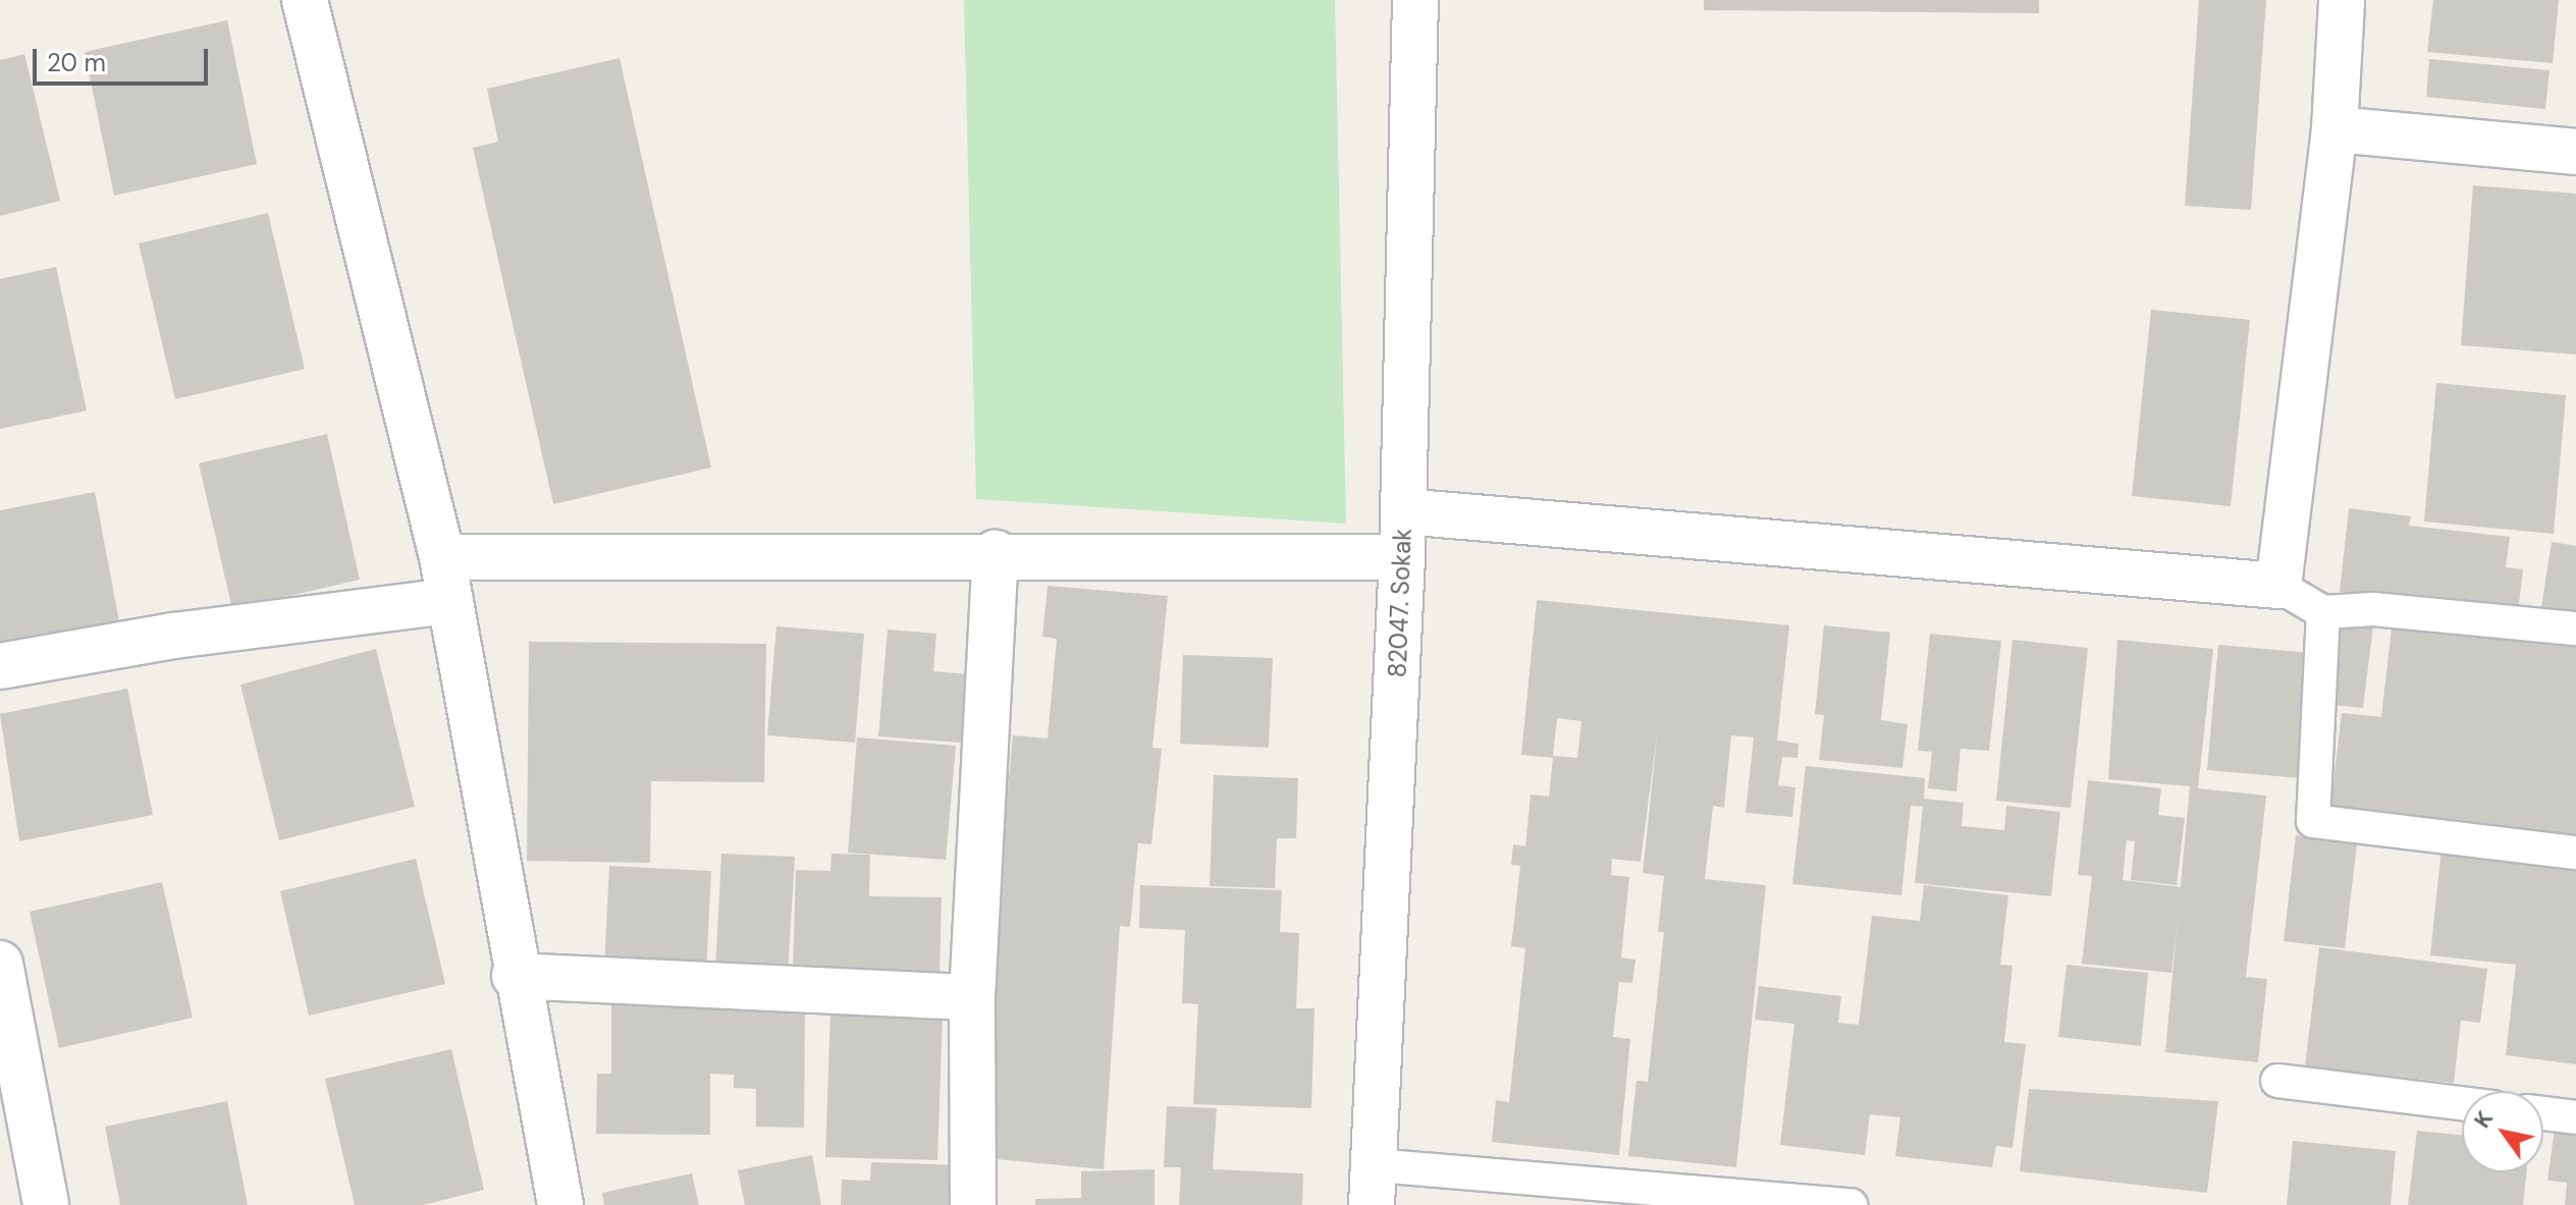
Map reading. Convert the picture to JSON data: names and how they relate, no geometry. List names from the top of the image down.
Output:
{
  "streets": {
    "street": ["82047. Sokak"]
  },
  "scale_bar": "20 m",
  "north": "top left"
}
